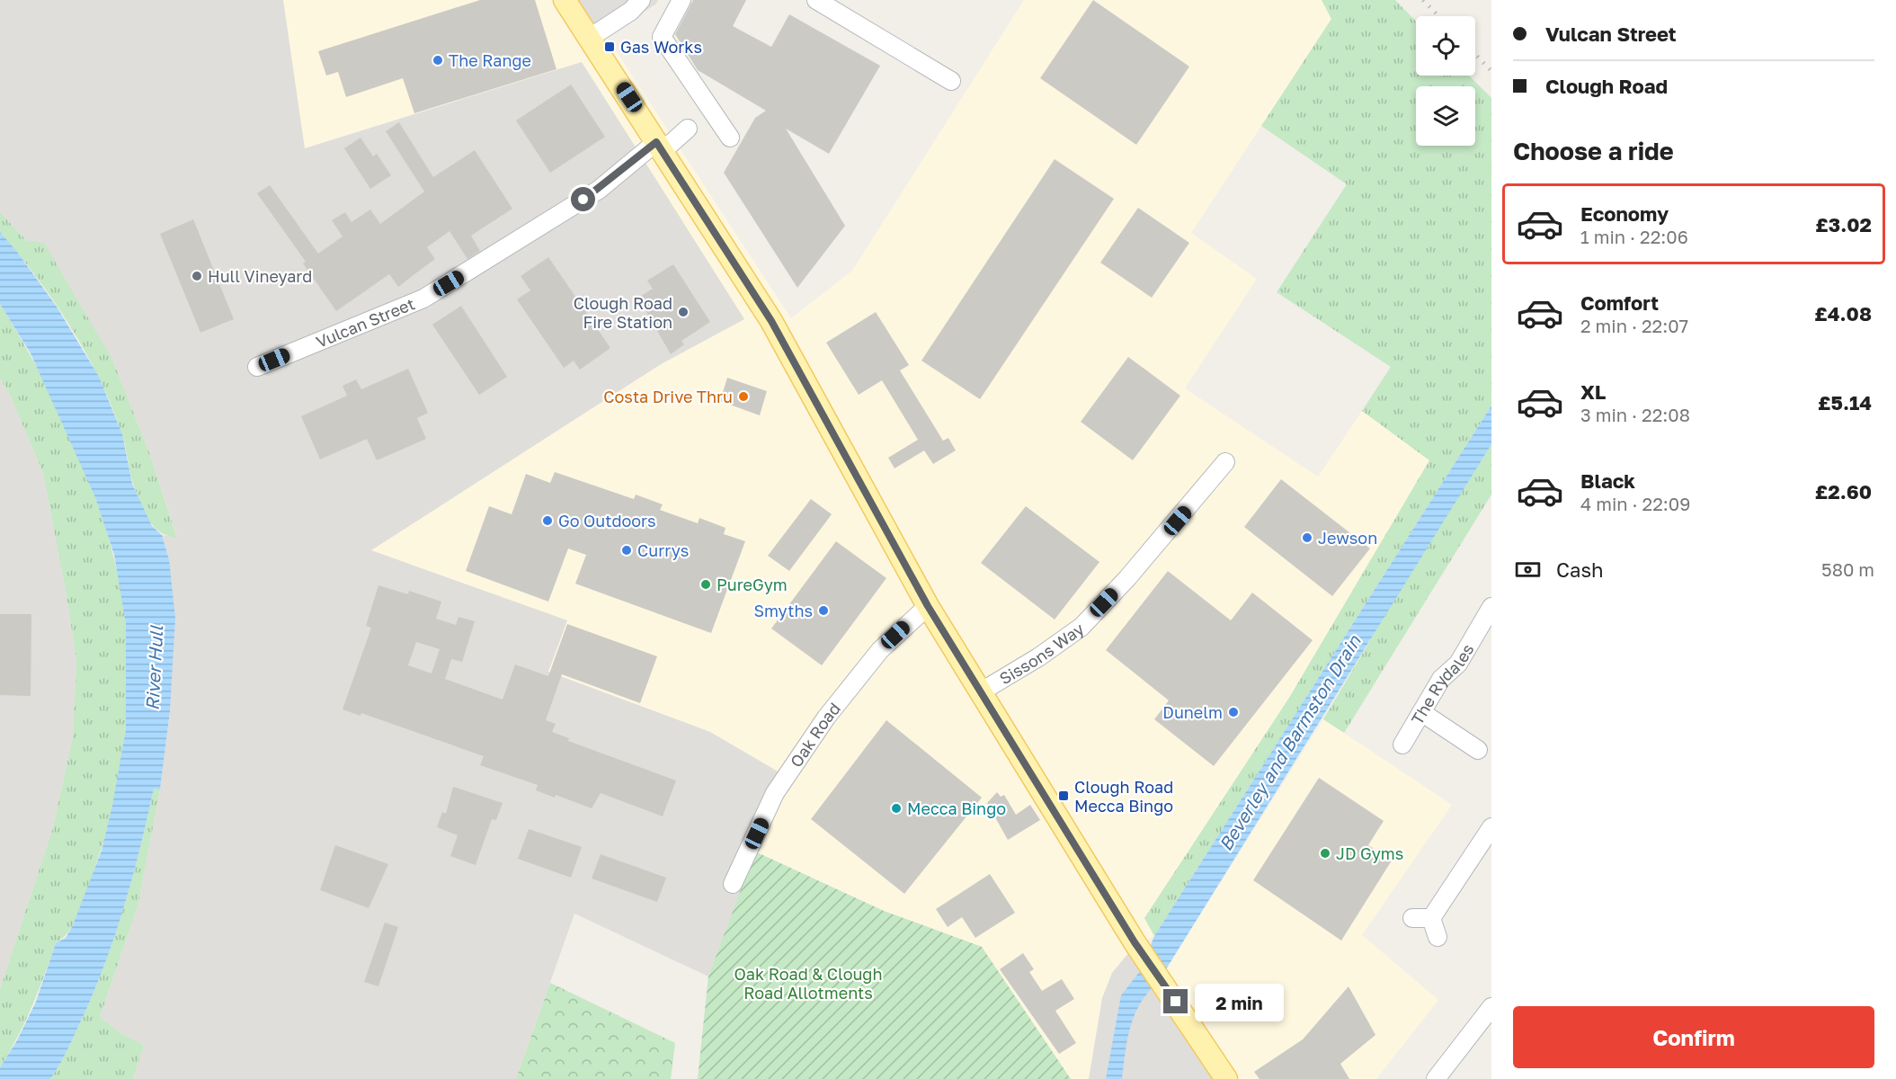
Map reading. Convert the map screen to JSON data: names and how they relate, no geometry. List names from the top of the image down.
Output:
{
  "streets": {
    "street": [
      "Vulcan Street",
      "Sissons Way",
      "The Rydales",
      "Oak Road"
    ]
  },
  "water": ["River Hull", "Beverley and Barmston Drain"],
  "parks": ["Oak Road & Clough Road Allotments"],
  "places": {
    "transit": ["Gas Works", "Clough Road Mecca Bingo"],
    "other": [
      "The Range",
      "Hull Vineyard",
      "Clough Road Fire Station",
      "Costa Drive Thru",
      "Go Outdoors",
      "Jewson",
      "Currys",
      "PureGym",
      "Smyths",
      "Dunelm",
      "Mecca Bingo",
      "JD Gyms"
    ]
  },
  "page": {
    "banner": ["Vulcan Street", "Clough Road"],
    "heading": "Choose a ride",
    "list": [
      {
        "name": "Economy",
        "note": "1 min · 22:06",
        "value": "£3.02"
      },
      {
        "name": "Comfort",
        "note": "2 min · 22:07",
        "value": "£4.08"
      },
      {
        "name": "XL",
        "note": "3 min · 22:08",
        "value": "£5.14"
      },
      {
        "name": "Black",
        "note": "4 min · 22:09",
        "value": "£2.60"
      }
    ],
    "pay": ["Cash", "580 m"],
    "bubble": "2 min",
    "buttons": "Confirm"
  }
}
